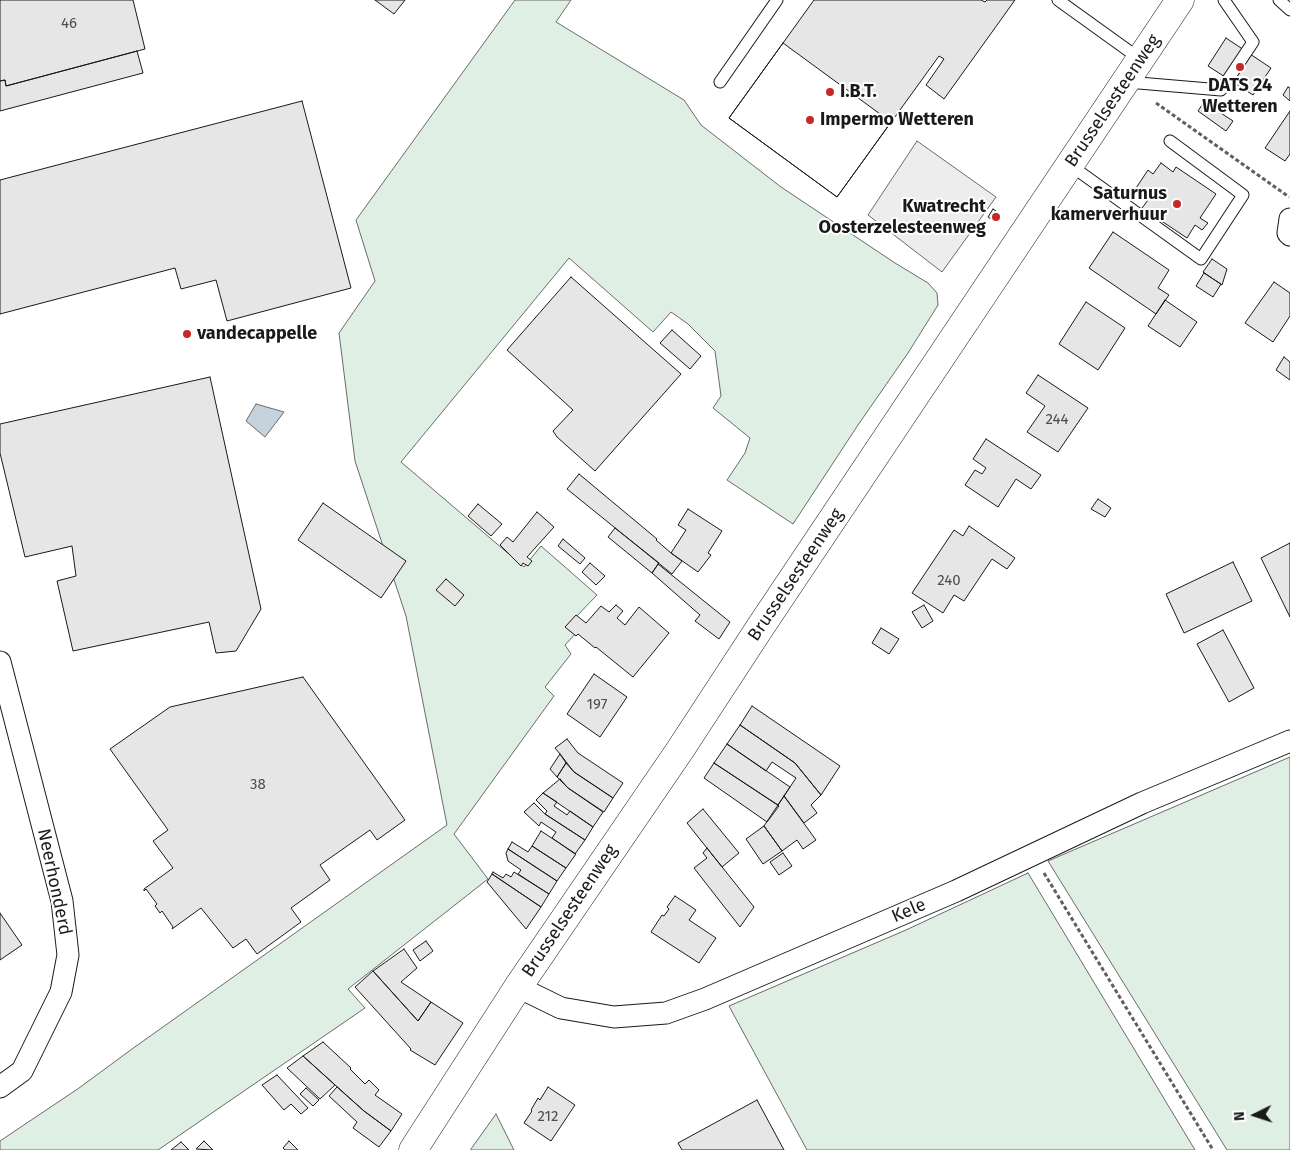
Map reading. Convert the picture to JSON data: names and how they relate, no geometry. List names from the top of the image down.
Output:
{
  "streets": {
    "main road": ["Brusselsesteenweg"],
    "street": ["Neerhonderd", "Kele"]
  },
  "crossings": [
    ["Brusselsesteenweg", "Kele"]
  ],
  "places": [
    "DATS 24 Wetteren",
    "I.B.T.",
    "Impermo Wetteren",
    "Saturnus kamerverhuur",
    "Kwatrecht Oosterzelesteenweg",
    "vandecappelle"
  ],
  "house_numbers": [
    "46",
    "244",
    "240",
    "197",
    "38",
    "212"
  ],
  "north": "left"
}
